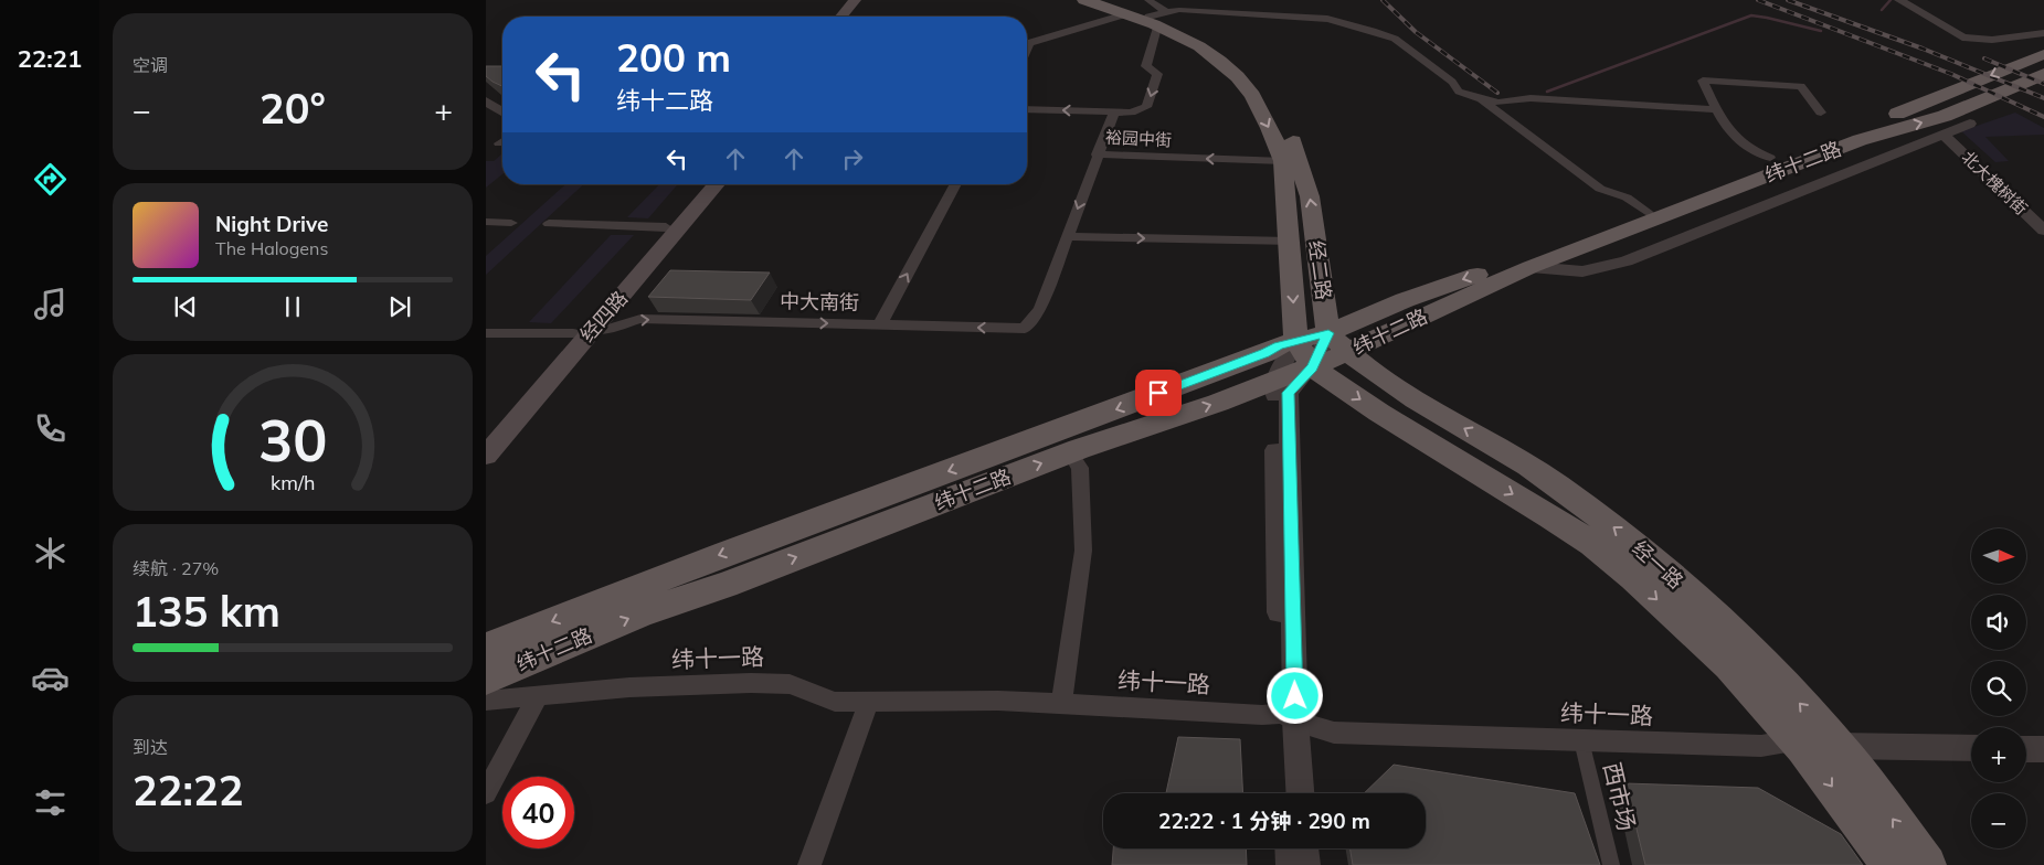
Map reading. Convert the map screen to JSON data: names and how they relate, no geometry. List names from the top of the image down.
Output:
{
  "streets": {
    "main road": [
      "纬十二路",
      "经二路",
      "经四路",
      "经一路"
    ],
    "street": [
      "裕园中街",
      "北大槐树街",
      "中大南街",
      "纬十一路",
      "西市场"
    ]
  },
  "crossings": [
    ["裕园中街", "经二路"],
    ["纬十二路", "经二路"],
    ["纬十二路", "经一路"],
    ["经二路", "经一路"],
    ["中大南街", "经四路"],
    ["经一路", "纬十一路"],
    ["纬十一路", "西市场"]
  ],
  "one_way": ["中大南街"],
  "north": "right",
  "page": {
    "tabs": "22:21",
    "tile": [
      "空调",
      ["续航 · 27%", "135 km"],
      ["到达", "22:22"]
    ],
    "turn": ["200 m", "纬十二路"],
    "heat": ["−", "20°", "+"],
    "song": ["Night Drive", "The Halogens"],
    "map_buttons": ["+", "−"],
    "limit": "40",
    "trip": "22:22 · 1 分钟 · 290 m",
    "gauge": ["30", "km/h"]
  }
}
